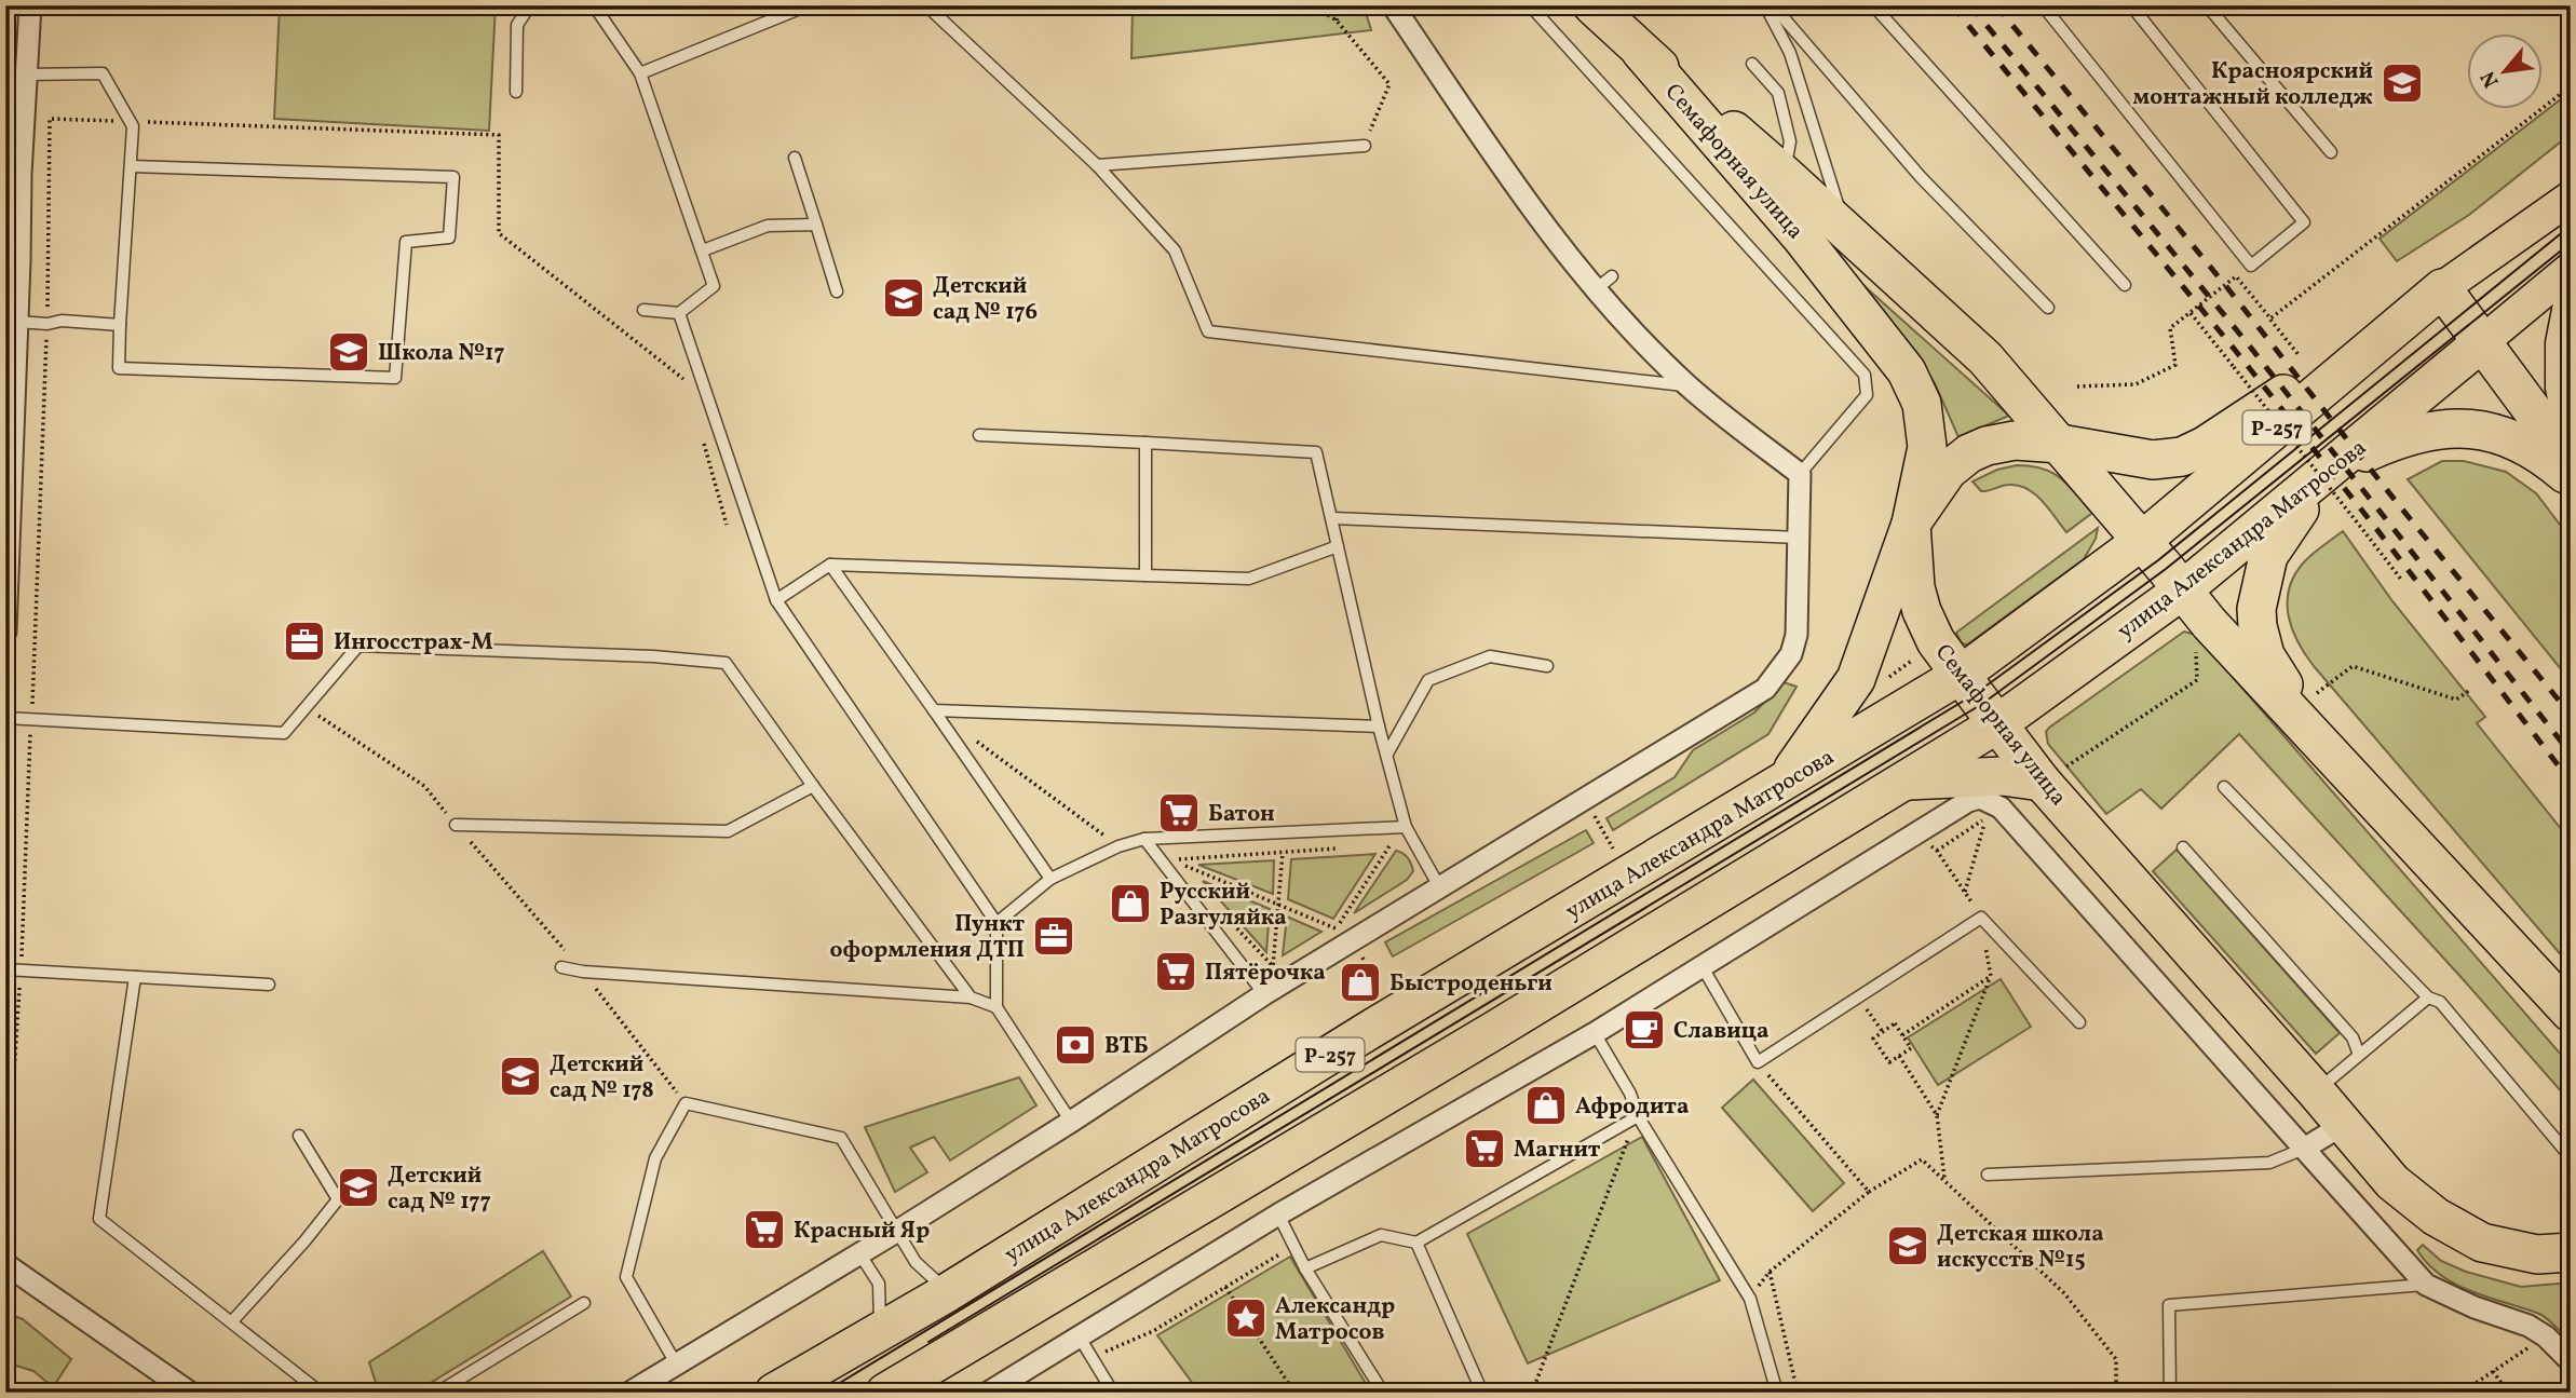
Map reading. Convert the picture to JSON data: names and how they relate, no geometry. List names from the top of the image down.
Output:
{
  "streets": {
    "highway": ["Семафорная улица", "Р-257", "улица Александра Матросова"]
  },
  "crossings": [
    ["Семафорная улица", "улица Александра Матросова"]
  ],
  "places": {
    "school or university": [
      "Красноярский монтажный колледж",
      "Детский сад № 176",
      "Школа №17",
      "Детский сад № 178",
      "Детский сад № 177",
      "Детская школа искусств №15"
    ],
    "office": ["Ингосстрах-М", "Пункт оформления ДТП"],
    "supermarket": [
      "Батон",
      "Пятёрочка",
      "Магнит",
      "Красный Яр"
    ],
    "shop": ["Русский Разгуляйка", "Быстроденьги", "Афродита"],
    "cafe": ["Славица"],
    "bank": ["ВТБ"],
    "place": ["Александр Матросов"]
  },
  "north": "bottom left"
}
